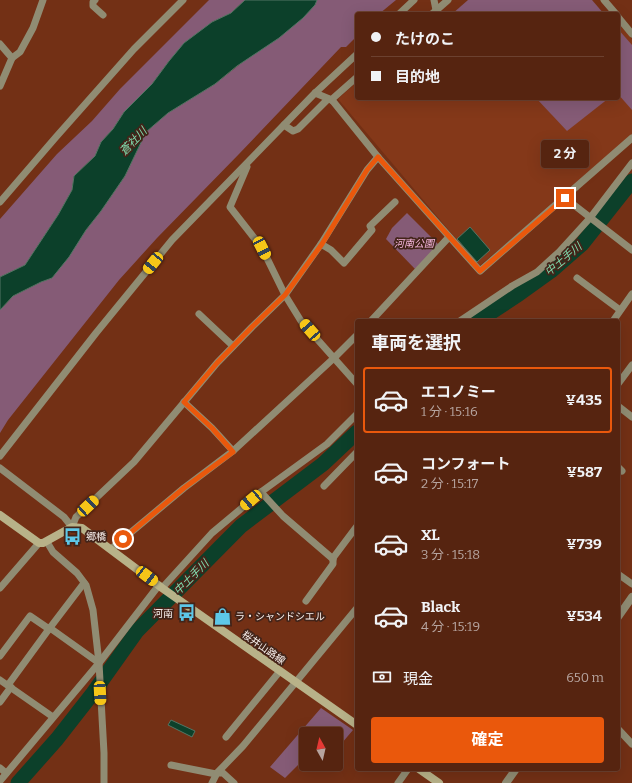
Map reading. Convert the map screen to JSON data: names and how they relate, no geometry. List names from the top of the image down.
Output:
{
  "streets": {
    "main road": ["桜井山路線"]
  },
  "water": ["蒼社川", "中土手川"],
  "parks": ["河南公園"],
  "places": {
    "bus stop": ["郷橋", "河南"],
    "shop": ["ラ・シャンドシエル"]
  },
  "north": "top",
  "page": {
    "banner": ["たけのこ", "目的地"],
    "bubble": "2 分",
    "heading": "車両を選択",
    "list": [
      {
        "name": "エコノミー",
        "note": "1 分 · 15:16",
        "value": "¥435"
      },
      {
        "name": "コンフォート",
        "note": "2 分 · 15:17",
        "value": "¥587"
      },
      {
        "name": "XL",
        "note": "3 分 · 15:18",
        "value": "¥739"
      },
      {
        "name": "Black",
        "note": "4 分 · 15:19",
        "value": "¥534"
      }
    ],
    "pay": ["現金", "650 m"],
    "buttons": "確定"
  }
}
